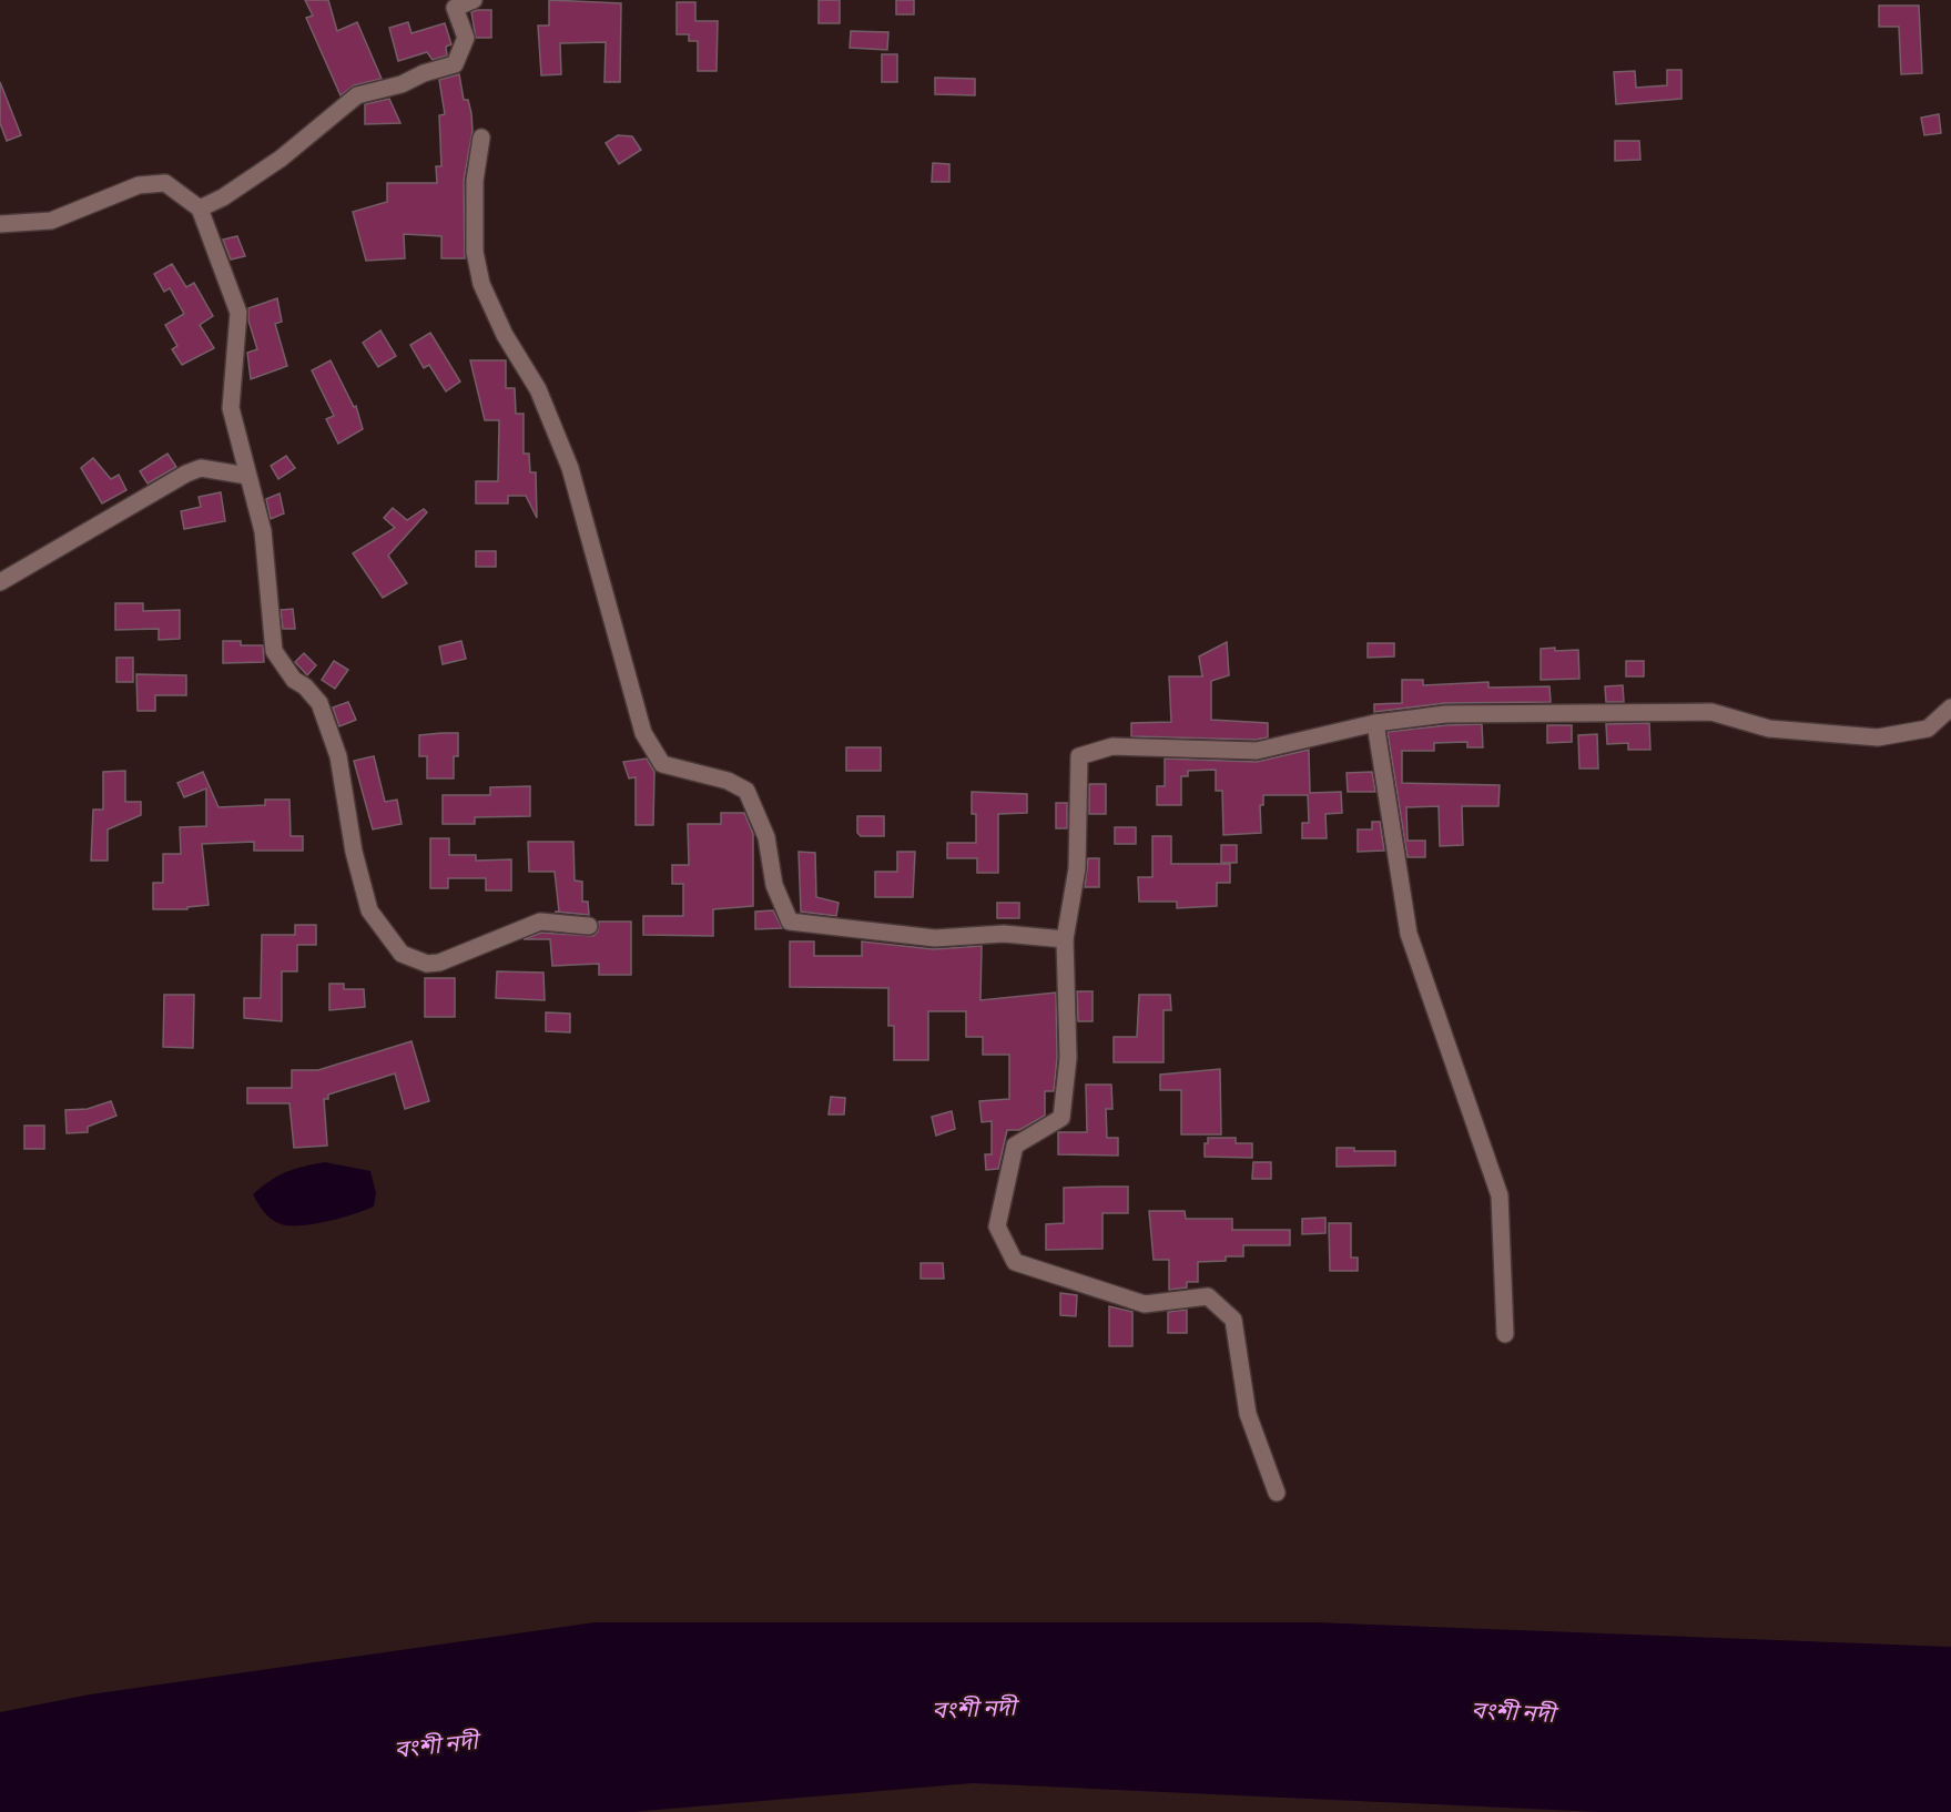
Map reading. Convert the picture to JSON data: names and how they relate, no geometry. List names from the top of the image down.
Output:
{
  "water": ["বংশী নদী"]
}
